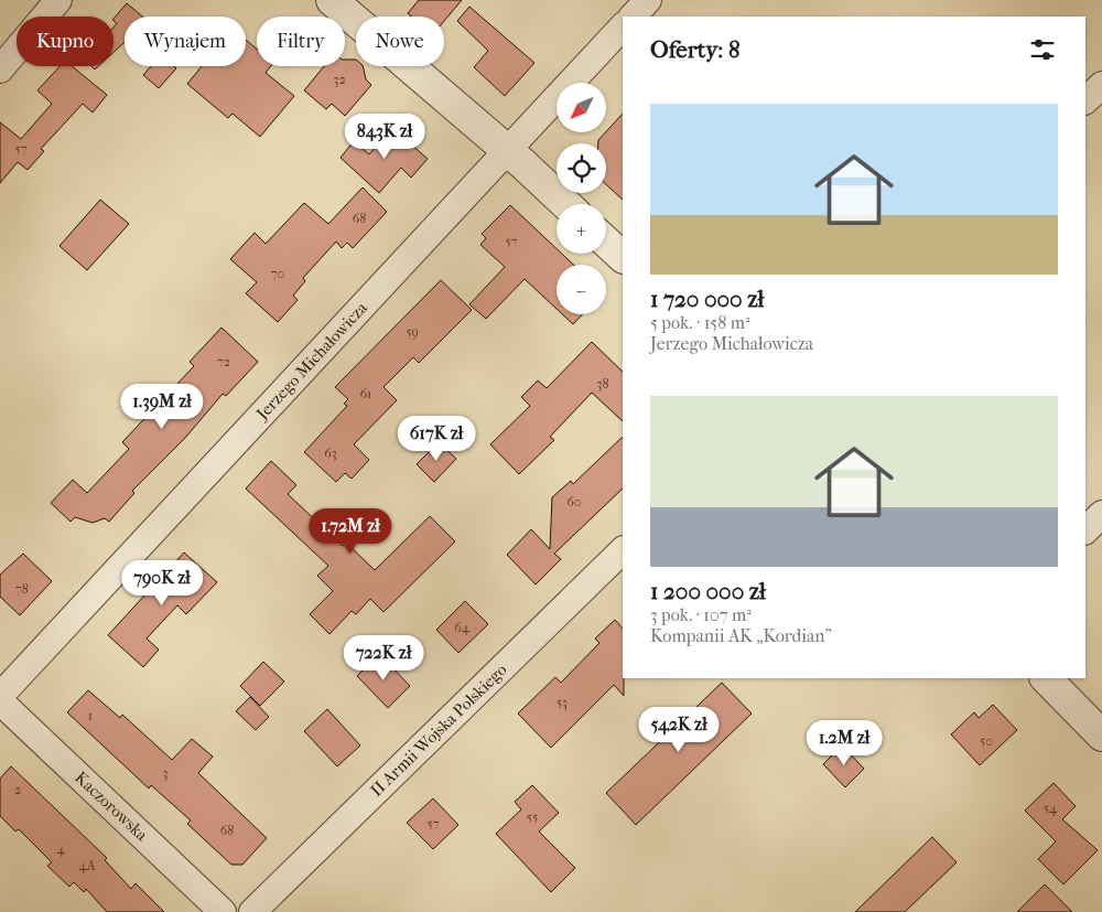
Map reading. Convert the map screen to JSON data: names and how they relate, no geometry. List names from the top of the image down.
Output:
{
  "streets": {
    "street": ["Jerzego Michałowicza", "II Armii Wojska Polskiego", "Kaczorowska"]
  },
  "house_numbers": [
    "32",
    "57",
    "68",
    "57",
    "70",
    "59",
    "72",
    "38",
    "61",
    "63",
    "60",
    "78",
    "64",
    "53",
    "1",
    "50",
    "3",
    "2",
    "54",
    "55",
    "57",
    "68",
    "4",
    "4A"
  ],
  "north": "bottom left",
  "page": {
    "chip": [
      "Kupno",
      "Wynajem",
      "Filtry",
      "Nowe"
    ],
    "heading": "Oferty: 8",
    "map_buttons": ["+", "−"],
    "list": [
      {
        "name": "1 720 000 zł",
        "note": "5 pok. · 158 m² · Jerzego Michałowicza"
      },
      {
        "name": "1 200 000 zł",
        "note": "3 pok. · 107 m² · Kompanii AK „Kordian”"
      }
    ],
    "price": [
      "843K zł",
      "1.39M zł",
      "617K zł",
      "1.72M zł",
      "790K zł",
      "722K zł",
      "542K zł",
      "1.2M zł"
    ]
  }
}
